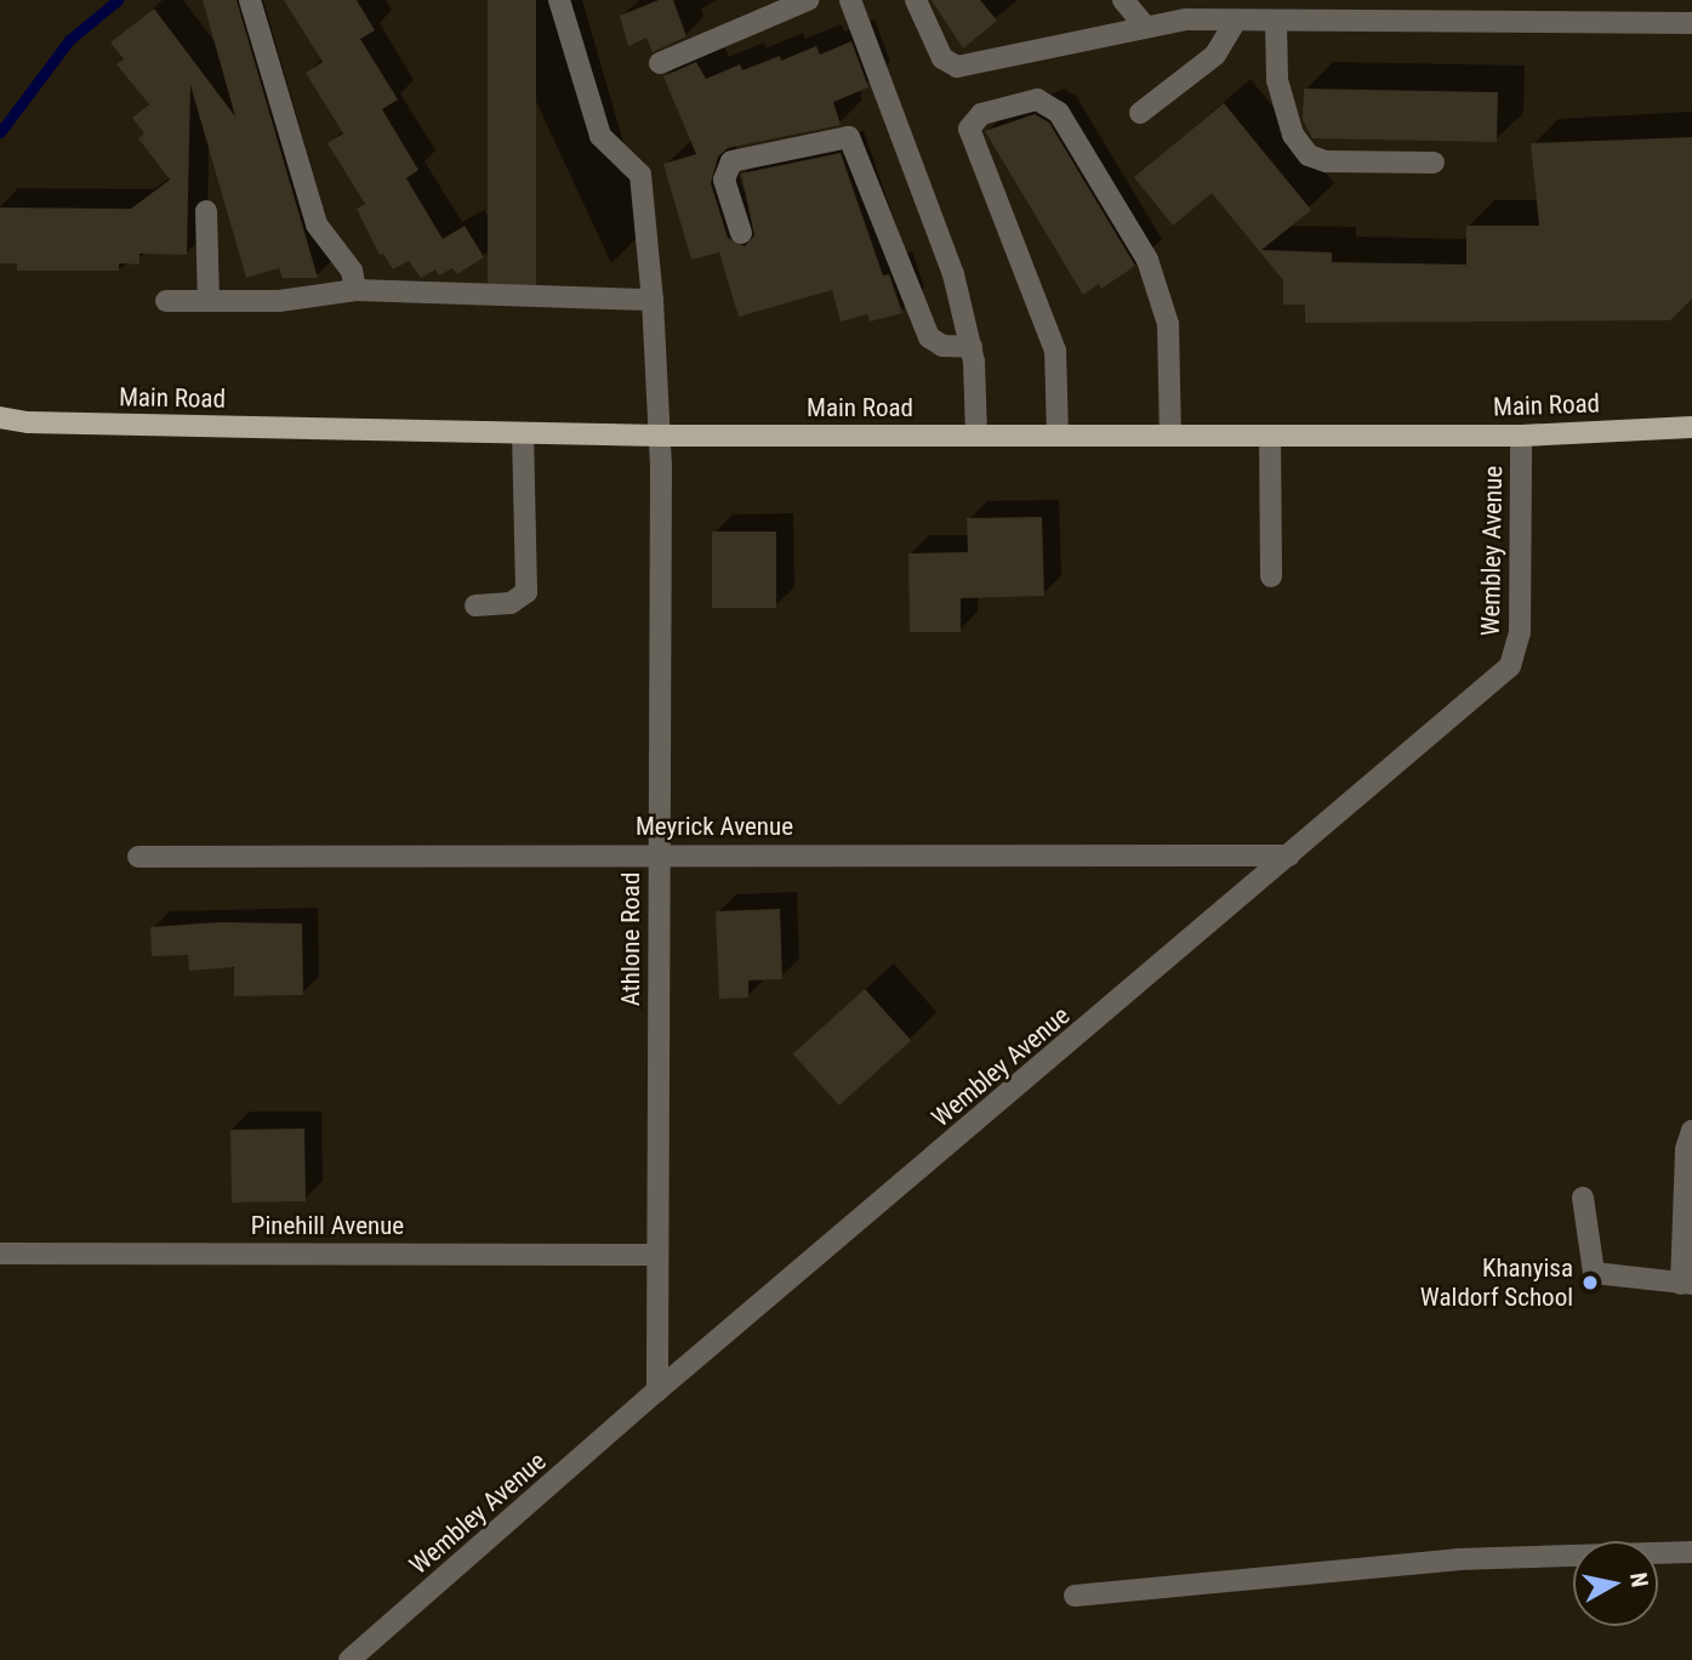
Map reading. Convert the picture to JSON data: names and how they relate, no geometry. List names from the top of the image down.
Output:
{
  "streets": {
    "main road": ["Main Road"],
    "street": [
      "Wembley Avenue",
      "Meyrick Avenue",
      "Athlone Road",
      "Pinehill Avenue"
    ]
  },
  "crossings": [
    ["Main Road", "Wembley Avenue"],
    ["Main Road", "Athlone Road"],
    ["Wembley Avenue", "Meyrick Avenue"],
    ["Wembley Avenue", "Athlone Road"],
    ["Meyrick Avenue", "Athlone Road"],
    ["Athlone Road", "Pinehill Avenue"]
  ],
  "places": ["Khanyisa Waldorf School"],
  "north": "right"
}
